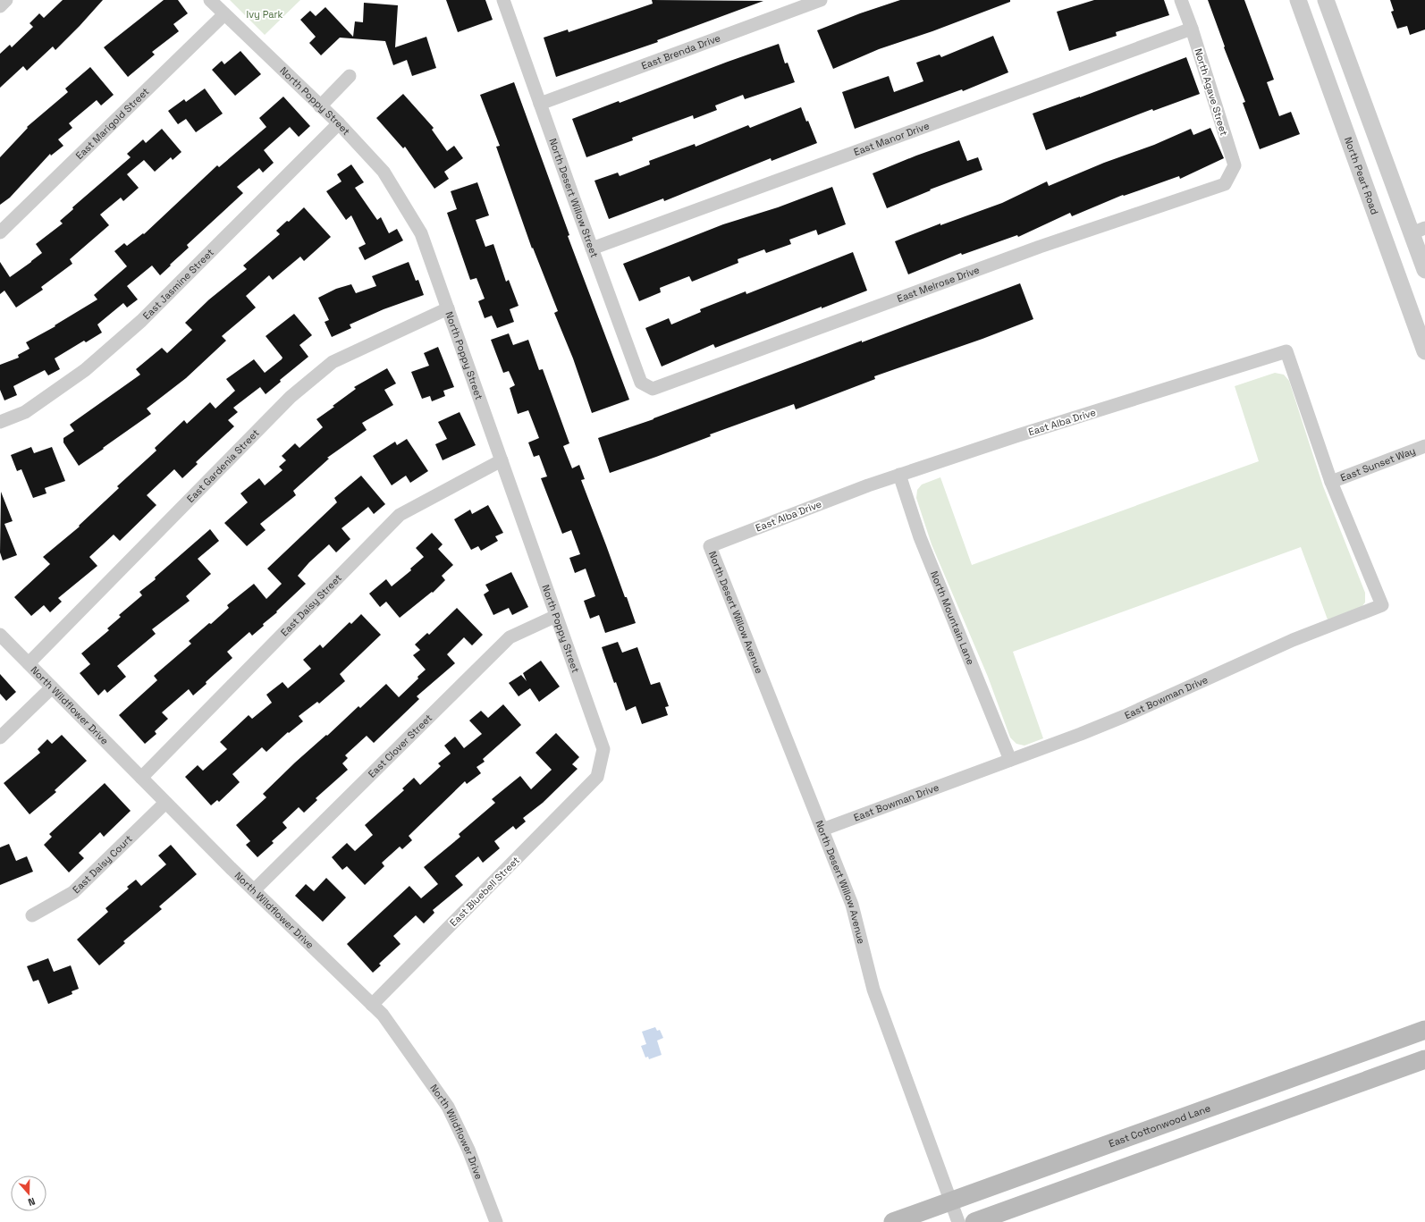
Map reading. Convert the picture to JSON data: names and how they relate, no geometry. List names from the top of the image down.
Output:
{
  "streets": {
    "main road": ["East Cottonwood Lane"],
    "street": [
      "East Brenda Drive",
      "North Agave Street",
      "North Poppy Street",
      "East Marigold Street",
      "East Manor Drive",
      "North Peart Road",
      "North Desert Willow Street",
      "East Jasmine Street",
      "East Melrose Drive",
      "East Alba Drive",
      "East Sunset Way",
      "East Gardenia Street",
      "East Daisy Street",
      "North Desert Willow Avenue",
      "North Mountain Lane",
      "East Bowman Drive",
      "North Wildflower Drive",
      "East Clover Street",
      "East Daisy Court",
      "East Bluebell Street"
    ]
  },
  "crossings": [
    ["East Brenda Drive", "North Desert Willow Street"],
    ["North Agave Street", "East Manor Drive"],
    ["North Agave Street", "East Melrose Drive"],
    ["North Poppy Street", "East Marigold Street"],
    ["North Poppy Street", "East Jasmine Street"],
    ["North Poppy Street", "East Gardenia Street"],
    ["North Poppy Street", "East Daisy Street"],
    ["North Poppy Street", "East Clover Street"],
    ["North Poppy Street", "East Bluebell Street"],
    ["East Manor Drive", "North Desert Willow Street"],
    ["North Desert Willow Street", "East Melrose Drive"],
    ["East Alba Drive", "East Sunset Way"],
    ["East Alba Drive", "North Desert Willow Avenue"],
    ["East Alba Drive", "North Mountain Lane"],
    ["East Alba Drive", "East Bowman Drive"],
    ["East Sunset Way", "East Bowman Drive"],
    ["East Gardenia Street", "North Wildflower Drive"],
    ["East Daisy Street", "North Wildflower Drive"],
    ["North Desert Willow Avenue", "East Bowman Drive"],
    ["North Desert Willow Avenue", "East Cottonwood Lane"],
    ["North Mountain Lane", "East Bowman Drive"],
    ["North Wildflower Drive", "East Clover Street"],
    ["North Wildflower Drive", "East Daisy Court"],
    ["North Wildflower Drive", "East Bluebell Street"]
  ],
  "parks": ["Ivy Park"],
  "north": "bottom"
}
